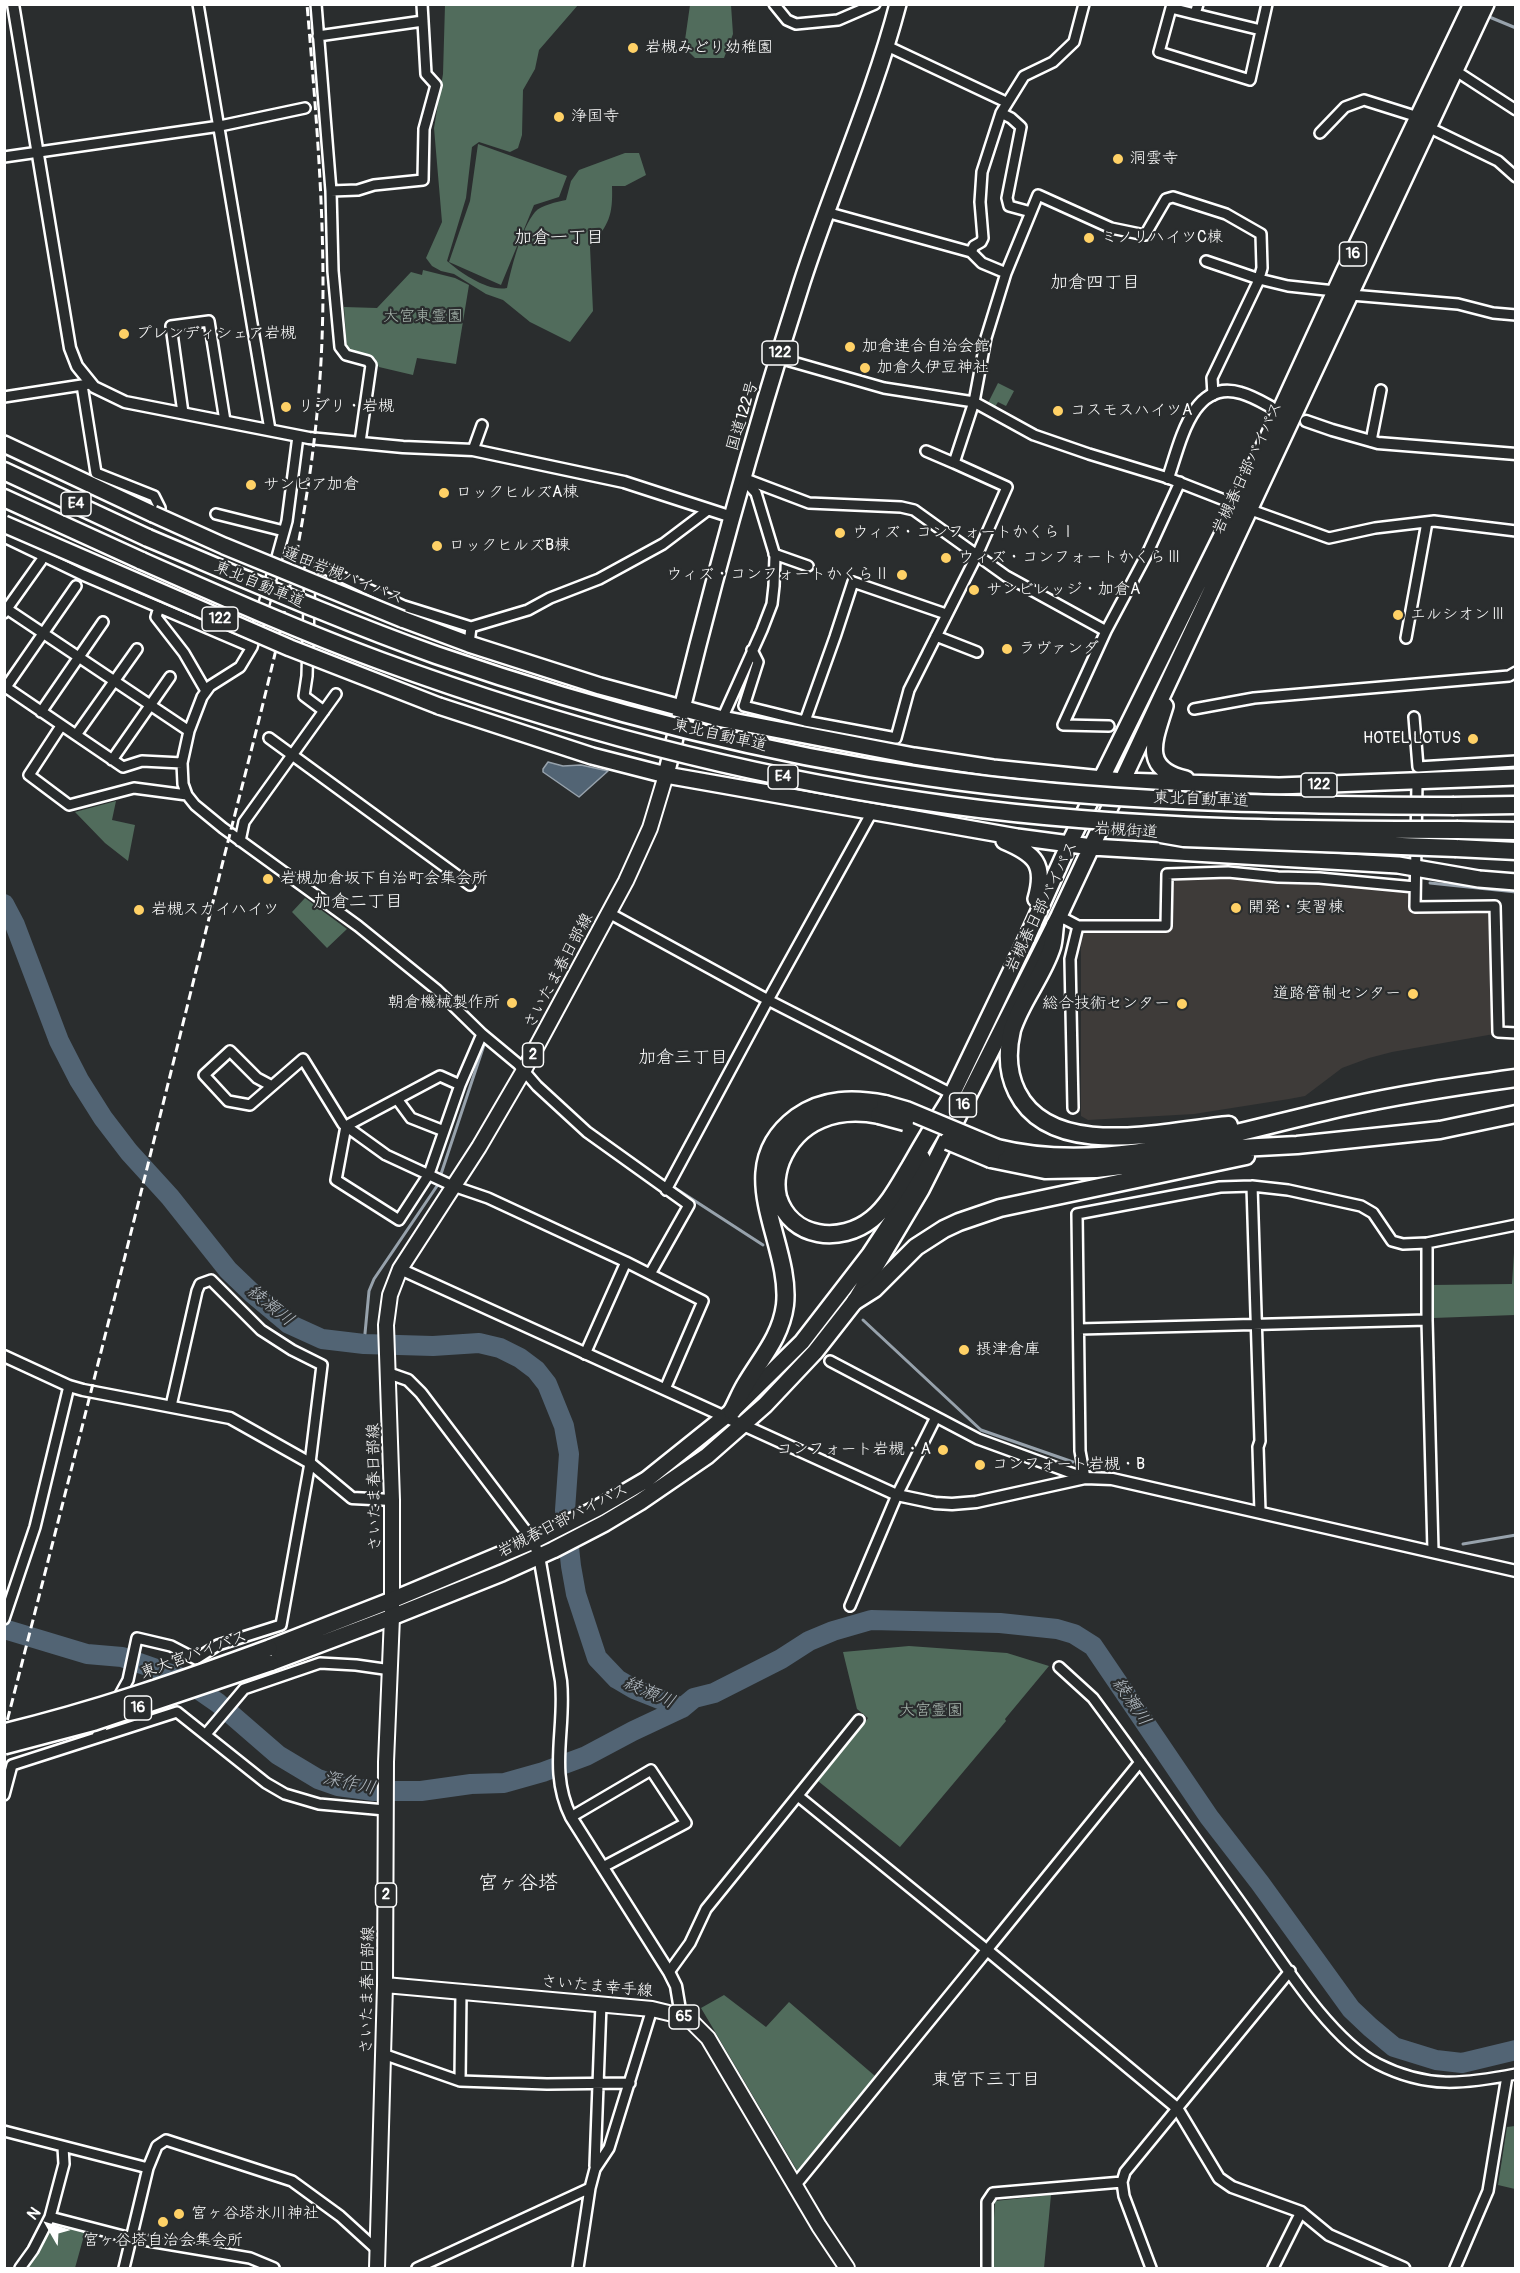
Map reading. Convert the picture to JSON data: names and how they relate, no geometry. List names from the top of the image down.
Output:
{
  "streets": {
    "highway": [
      "16",
      "122",
      "国道122号",
      "岩槻春日部バイパス",
      "E4",
      "蓮田岩槻バイパス",
      "東北自動車道",
      "岩槻街道",
      "東大宮バイパス"
    ],
    "main road": [
      "さいたま春日部線",
      "2",
      "さいたま幸手線",
      "65"
    ]
  },
  "crossings": [
    ["122", "国道122号"],
    ["122", "岩槻春日部バイパス"],
    ["122", "蓮田岩槻バイパス"],
    ["122", "岩槻街道"],
    ["122", "さいたま春日部線"],
    ["国道122号", "蓮田岩槻バイパス"],
    ["国道122号", "岩槻街道"],
    ["国道122号", "さいたま春日部線"],
    ["岩槻春日部バイパス", "岩槻街道"],
    ["岩槻春日部バイパス", "さいたま春日部線"],
    ["岩槻春日部バイパス", "東大宮バイパス"],
    ["岩槻街道", "さいたま春日部線"],
    ["さいたま春日部線", "東大宮バイパス"],
    ["さいたま春日部線", "さいたま幸手線"]
  ],
  "districts": [
    "加倉一丁目",
    "加倉四丁目",
    "加倉二丁目",
    "加倉三丁目",
    "宮ヶ谷塔",
    "東宮下三丁目"
  ],
  "water": ["綾瀬川", "深作川"],
  "parks": ["大宮東霊園", "大宮霊園"],
  "places": [
    "岩槻みどり幼稚園",
    "浄国寺",
    "洞雲寺",
    "ミノリハイツC棟",
    "プレンディシェア岩槻",
    "加倉連合自治会館",
    "加倉久伊豆神社",
    "リブリ・岩槻",
    "コスモスハイツA",
    "サンピア加倉",
    "ロックヒルズA棟",
    "ウィズ・コンフォートかくらⅠ",
    "ロックヒルズB棟",
    "ウィズ・コンフォートかくらⅢ",
    "ウィズ・コンフォートかくらⅡ",
    "サンビレッジ・加倉A",
    "エルシオンⅢ",
    "ラヴァンダ",
    "HOTEL LOTUS",
    "岩槻加倉坂下自治町会集会所",
    "開発・実習棟",
    "岩槻スカイハイツ",
    "道路管制センター",
    "朝倉機械製作所",
    "総合技術センター",
    "摂津倉庫",
    "コンフォート岩槻・A",
    "コンフォート岩槻・B",
    "宮ヶ谷塔氷川神社",
    "宮ヶ谷塔自治会集会所"
  ],
  "north": "top left"
}
